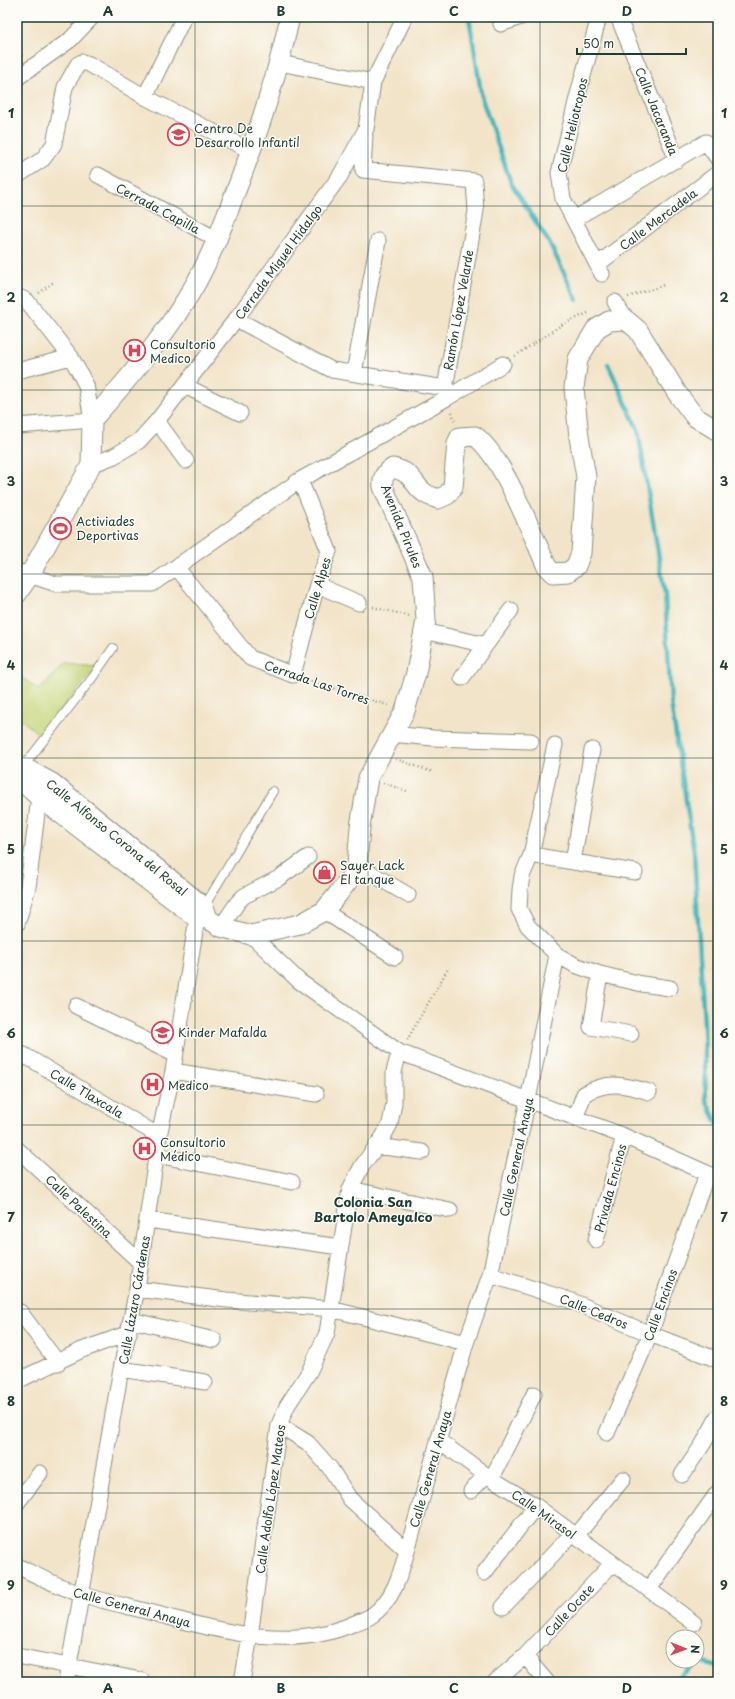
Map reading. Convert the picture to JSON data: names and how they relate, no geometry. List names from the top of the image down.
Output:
{
  "streets": {
    "street": [
      "Calle Jacaranda",
      "Calle Heliotropos",
      "Cerrada Capilla",
      "Calle Mercadela",
      "Cerrada Miguel Hidalgo",
      "Ramón López Velarde",
      "Avenida Pirules",
      "Calle Alpes",
      "Cerrada Las Torres",
      "Calle Alfonso Corona del Rosal",
      "Calle Tlaxcala",
      "Calle General Anaya",
      "Privada Encinos",
      "Calle Palestina",
      "Calle Lázaro Cárdenas",
      "Calle Encinos",
      "Calle Cedros",
      "Calle Adolfo López Mateos",
      "Calle Mirasol",
      "Calle Ocote"
    ]
  },
  "crossings": [
    ["Calle Heliotropos", "Calle Mercadela"],
    ["Cerrada Miguel Hidalgo", "Ramón López Velarde"],
    ["Avenida Pirules", "Cerrada Las Torres"],
    ["Avenida Pirules", "Calle Alfonso Corona del Rosal"],
    ["Calle Alpes", "Cerrada Las Torres"],
    ["Calle Alfonso Corona del Rosal", "Calle Lázaro Cárdenas"],
    ["Calle Tlaxcala", "Calle Lázaro Cárdenas"],
    ["Calle General Anaya", "Calle Lázaro Cárdenas"],
    ["Calle General Anaya", "Calle Cedros"],
    ["Calle General Anaya", "Calle Adolfo López Mateos"],
    ["Calle General Anaya", "Calle Mirasol"],
    ["Calle Palestina", "Calle Lázaro Cárdenas"],
    ["Calle Encinos", "Calle Cedros"],
    ["Calle Mirasol", "Calle Ocote"]
  ],
  "districts": ["Colonia San Bartolo Ameyalco"],
  "places": {
    "school or university": ["Centro De Desarrollo Infantil", "Kinder Mafalda"],
    "hospital": ["Consultorio Medico", "Medico", "Consultorio Médico"],
    "sports": ["Activiades Deportivas"],
    "shop": ["Sayer Lack El tanque"]
  },
  "scale_bar": "50 m",
  "north": "right",
  "grid": {
    "columns": [
      "A",
      "B",
      "C",
      "D"
    ],
    "rows": [
      "1",
      "2",
      "3",
      "4",
      "5",
      "6",
      "7",
      "8",
      "9"
    ]
  }
}
